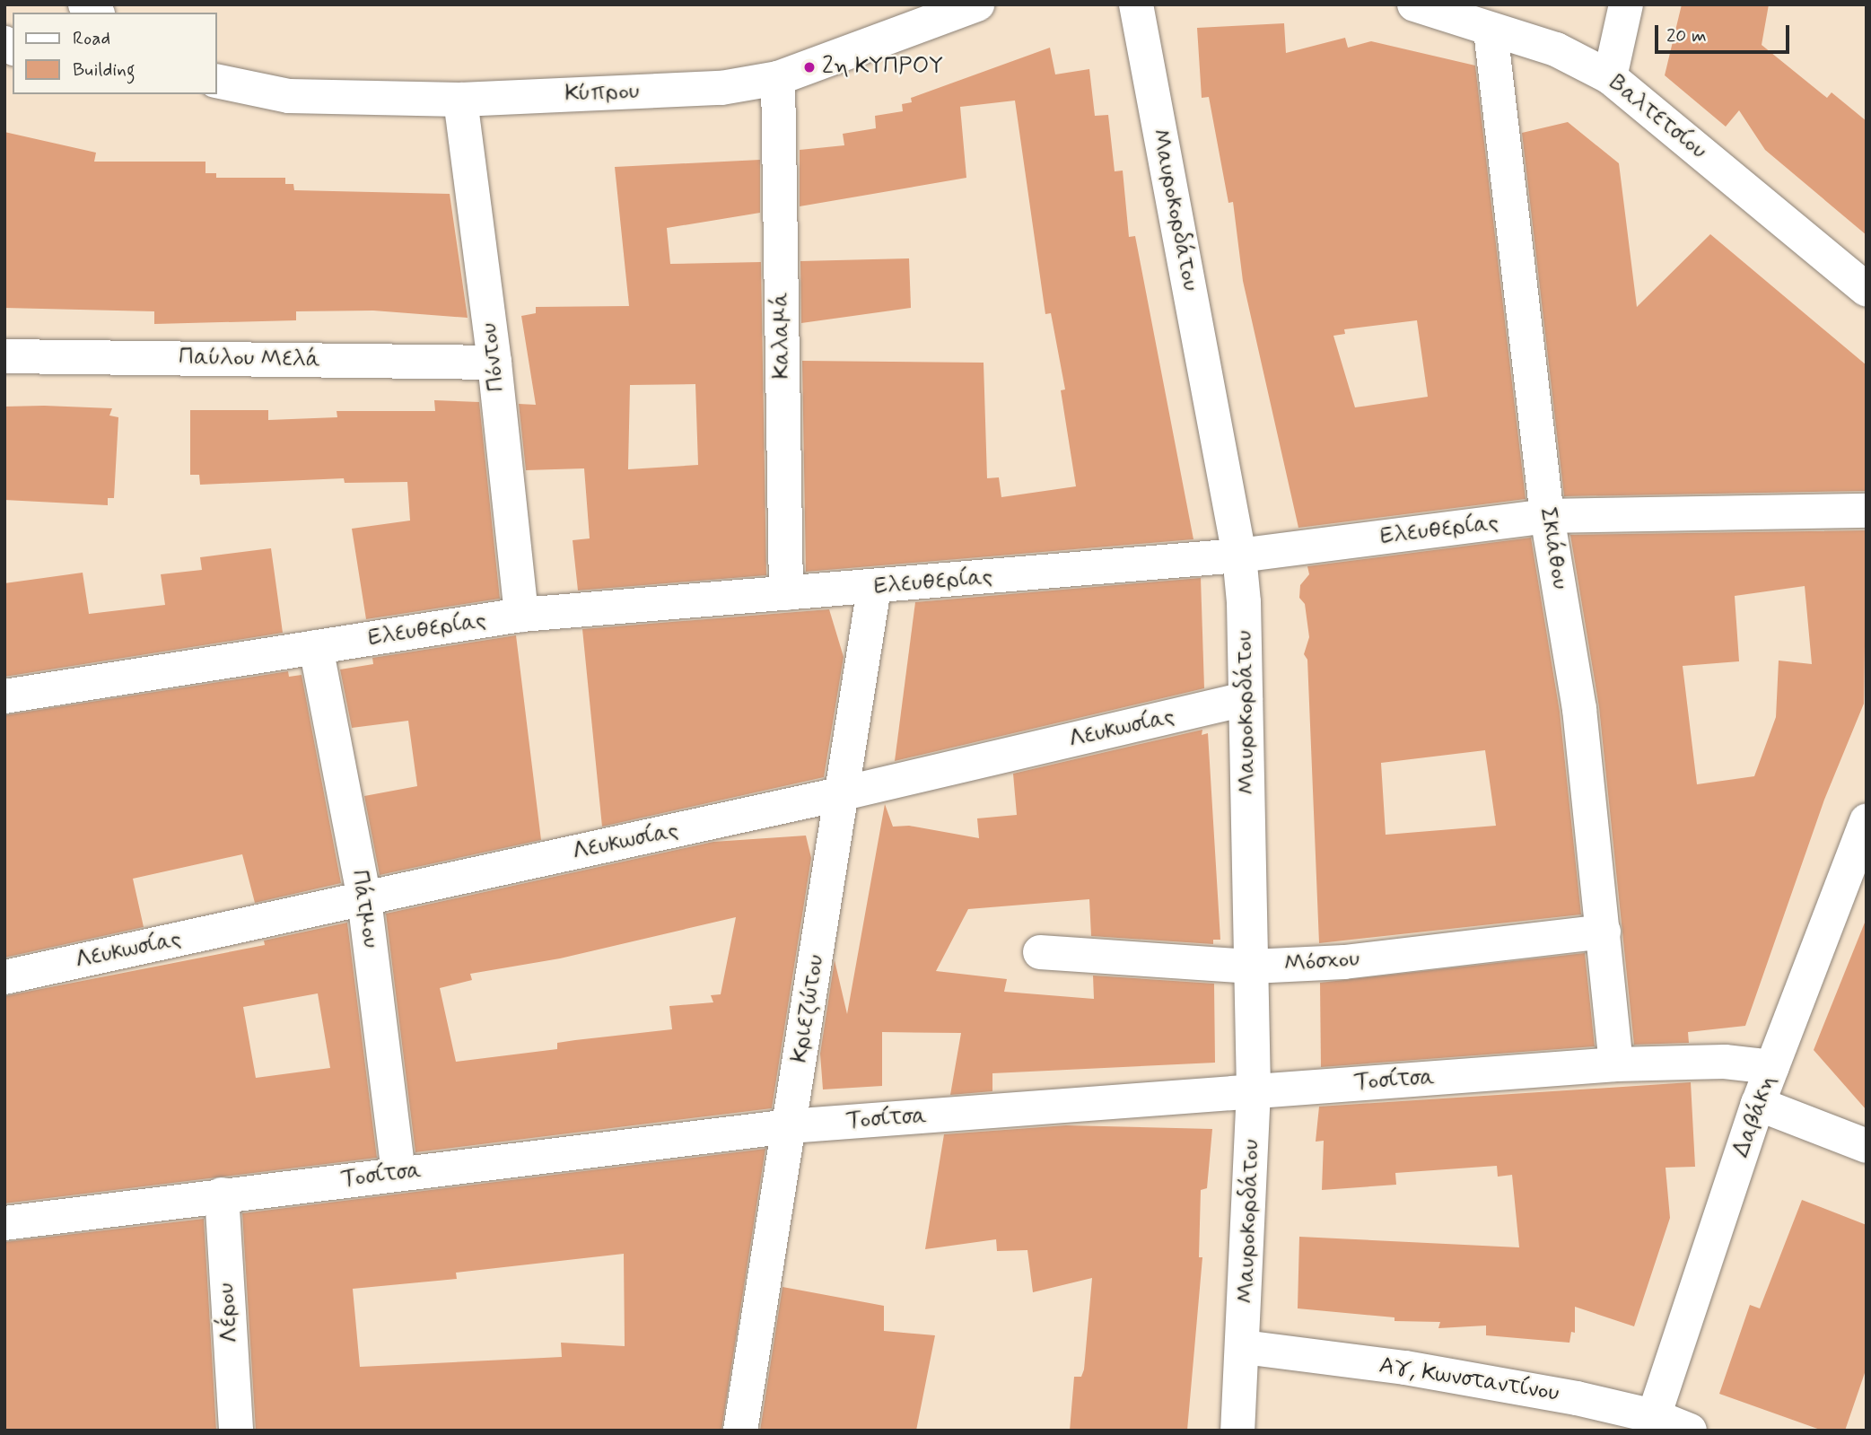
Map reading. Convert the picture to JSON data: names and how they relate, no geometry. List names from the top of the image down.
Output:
{
  "streets": {
    "street": [
      "Κύπρου",
      "Βαλτετσίου",
      "Μαυροκορδάτου",
      "Καλαμά",
      "Πόντου",
      "Παύλου Μελά",
      "Ελευθερίας",
      "Σκιάθου",
      "Λευκωσίας",
      "Πάτμου",
      "Μόσχου",
      "Κριεζώτου",
      "Τοσίτσα",
      "Δαβάκη",
      "Λέρου",
      "Αγ, Κωνσταντίνου"
    ]
  },
  "crossings": [
    ["Κύπρου", "Καλαμά"],
    ["Κύπρου", "Πόντου"],
    ["Βαλτετσίου", "Σκιάθου"],
    ["Μαυροκορδάτου", "Ελευθερίας"],
    ["Μαυροκορδάτου", "Λευκωσίας"],
    ["Μαυροκορδάτου", "Μόσχου"],
    ["Μαυροκορδάτου", "Τοσίτσα"],
    ["Μαυροκορδάτου", "Αγ, Κωνσταντίνου"],
    ["Καλαμά", "Ελευθερίας"],
    ["Πόντου", "Παύλου Μελά"],
    ["Πόντου", "Ελευθερίας"],
    ["Ελευθερίας", "Σκιάθου"],
    ["Ελευθερίας", "Πάτμου"],
    ["Ελευθερίας", "Κριεζώτου"],
    ["Σκιάθου", "Μόσχου"],
    ["Σκιάθου", "Τοσίτσα"],
    ["Λευκωσίας", "Πάτμου"],
    ["Λευκωσίας", "Κριεζώτου"],
    ["Πάτμου", "Τοσίτσα"],
    ["Κριεζώτου", "Τοσίτσα"],
    ["Τοσίτσα", "Δαβάκη"],
    ["Τοσίτσα", "Λέρου"],
    ["Δαβάκη", "Αγ, Κωνσταντίνου"]
  ],
  "places": ["2η ΚΥΠΡΟΥ"],
  "legend": ["Road", "Building"],
  "scale_bar": "20 m"
}
